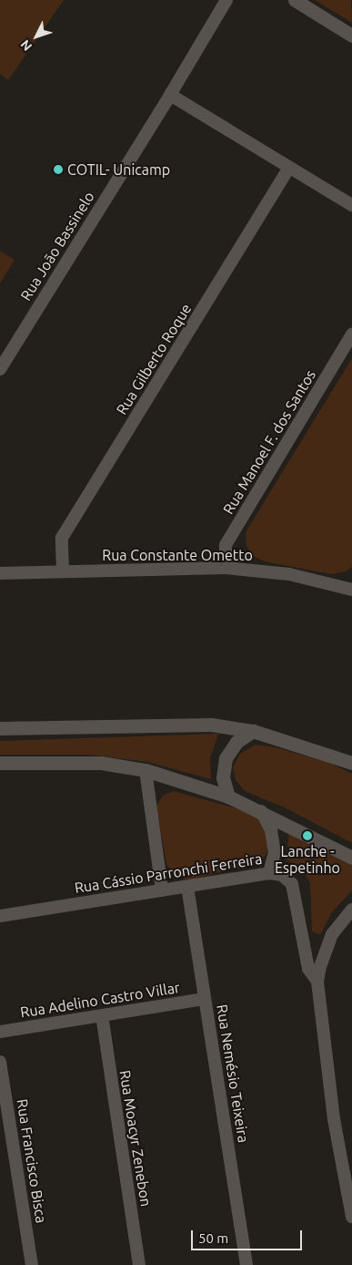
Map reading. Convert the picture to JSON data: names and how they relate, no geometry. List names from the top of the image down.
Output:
{
  "streets": {
    "street": [
      "Rua João Bassinelo",
      "Rua Gilberto Roque",
      "Rua Manoel F. dos Santos",
      "Rua Constante Ometto",
      "Rua Cássio Parronchi Ferreira",
      "Rua Adelino Castro Villar",
      "Rua Nemésio Teixeira",
      "Rua Moacyr Zenebon",
      "Rua Francisco Bisca"
    ]
  },
  "crossings": [
    ["Rua Gilberto Roque", "Rua Constante Ometto"],
    ["Rua Manoel F. dos Santos", "Rua Constante Ometto"],
    ["Rua Cássio Parronchi Ferreira", "Rua Nemésio Teixeira"],
    ["Rua Adelino Castro Villar", "Rua Nemésio Teixeira"],
    ["Rua Adelino Castro Villar", "Rua Moacyr Zenebon"]
  ],
  "places": ["COTIL- Unicamp", "Lanche - Espetinho"],
  "scale_bar": "50 m",
  "north": "bottom left"
}
